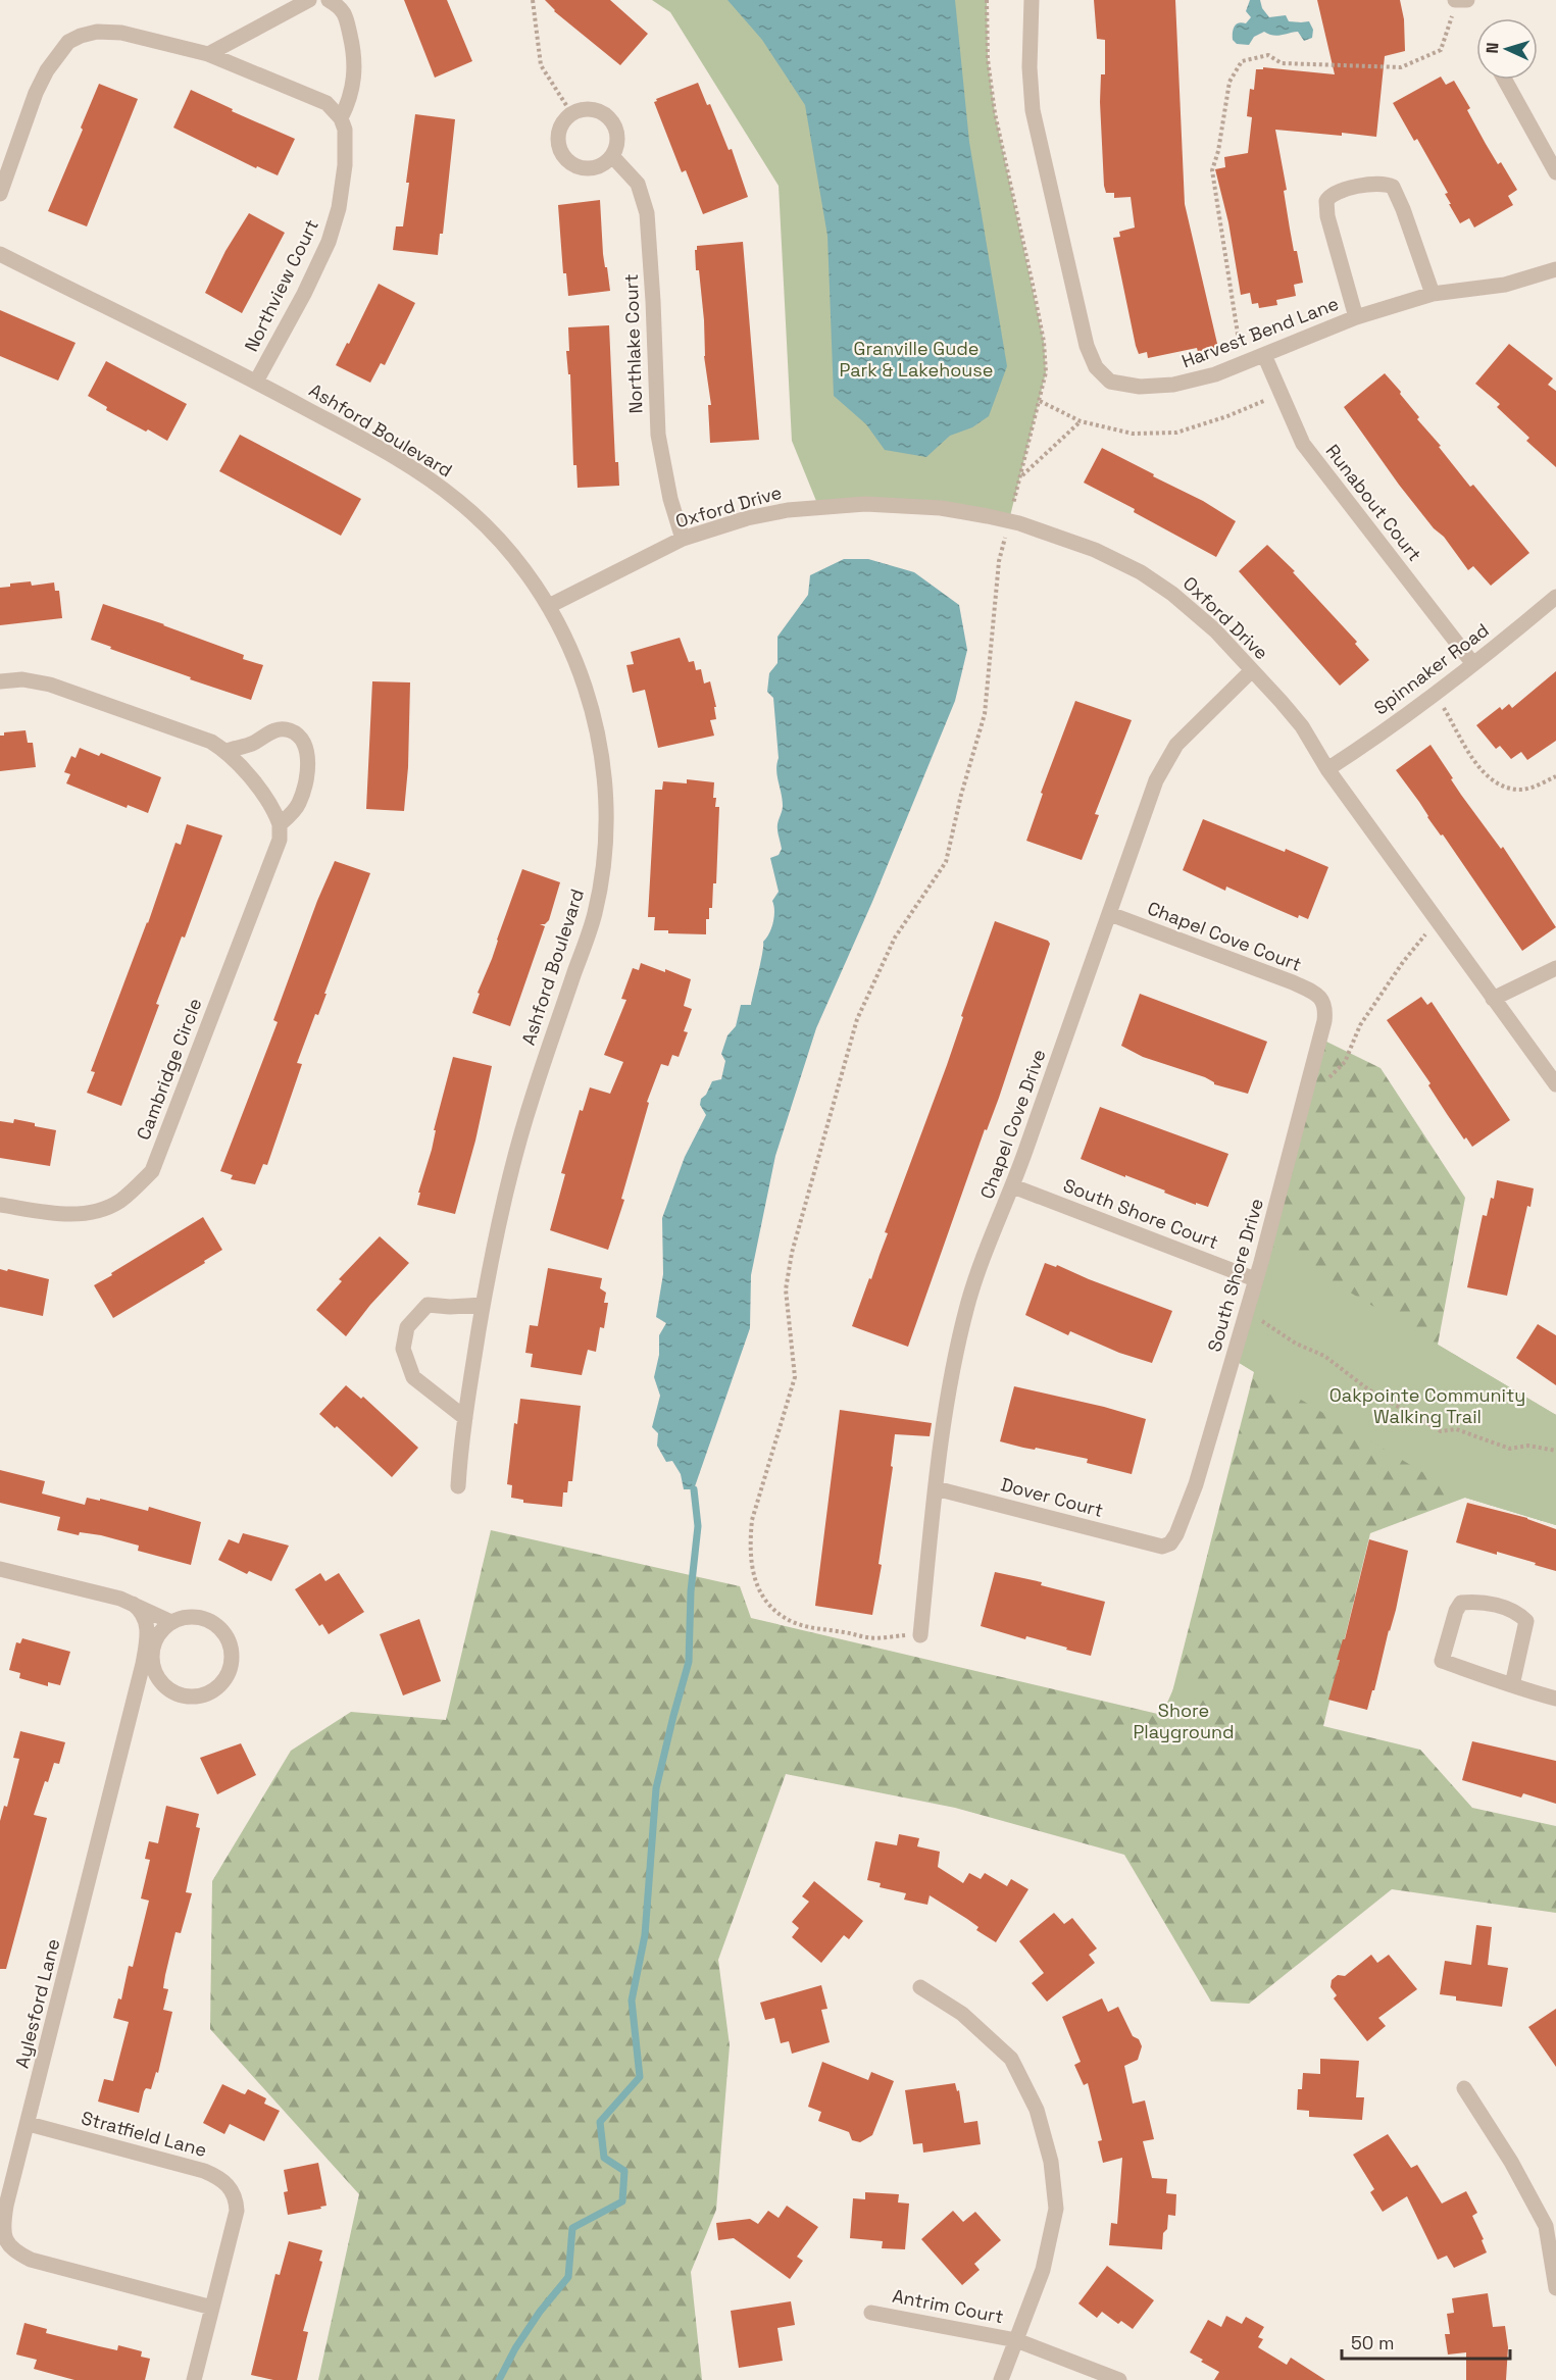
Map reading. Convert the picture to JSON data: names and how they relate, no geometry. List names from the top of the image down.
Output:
{
  "streets": {
    "street": [
      "Northview Court",
      "Harvest Bend Lane",
      "Northlake Court",
      "Ashford Boulevard",
      "Runabout Court",
      "Oxford Drive",
      "Spinnaker Road",
      "Chapel Cove Court",
      "Cambridge Circle",
      "Chapel Cove Drive",
      "South Shore Court",
      "South Shore Drive",
      "Dover Court",
      "Aylesford Lane",
      "Stratfield Lane",
      "Antrim Court"
    ]
  },
  "crossings": [
    ["Northview Court", "Ashford Boulevard"],
    ["Harvest Bend Lane", "Runabout Court"],
    ["Northlake Court", "Oxford Drive"],
    ["Ashford Boulevard", "Oxford Drive"],
    ["Runabout Court", "Spinnaker Road"],
    ["Oxford Drive", "Spinnaker Road"],
    ["Oxford Drive", "Chapel Cove Drive"],
    ["Chapel Cove Court", "Chapel Cove Drive"],
    ["Chapel Cove Court", "South Shore Drive"],
    ["Chapel Cove Drive", "South Shore Court"],
    ["Chapel Cove Drive", "Dover Court"],
    ["South Shore Court", "South Shore Drive"],
    ["South Shore Drive", "Dover Court"],
    ["Aylesford Lane", "Stratfield Lane"]
  ],
  "parks": ["Granville Gude Park & Lakehouse", "Oakpointe Community Walking Trail", "Shore Playground"],
  "scale_bar": "50 m",
  "north": "left"
}
